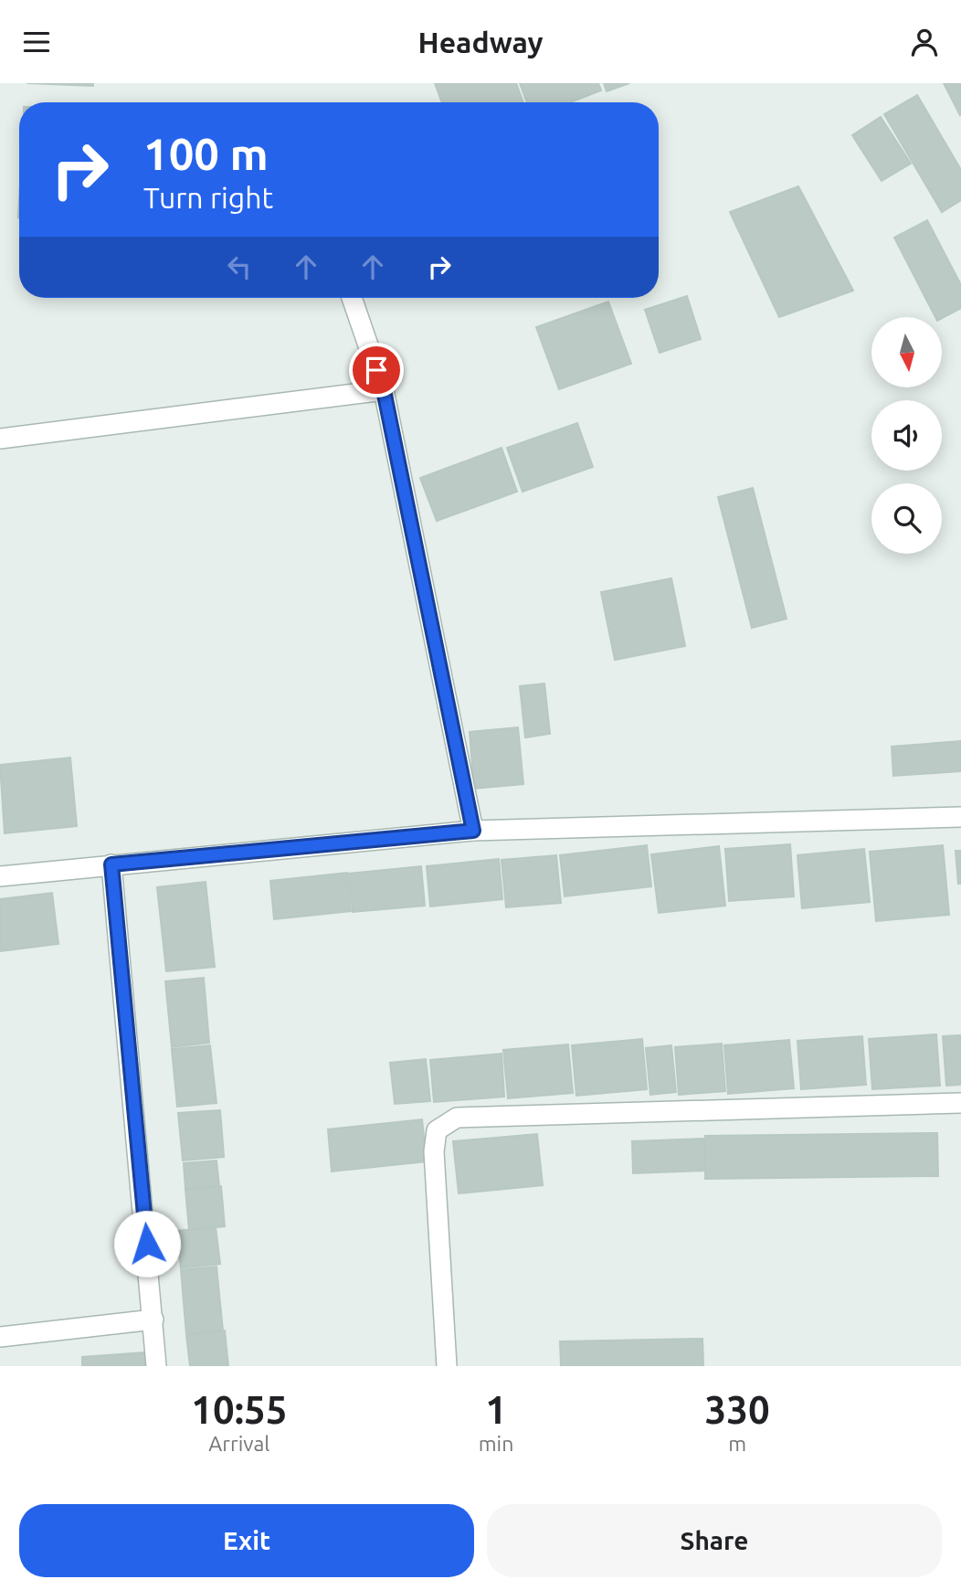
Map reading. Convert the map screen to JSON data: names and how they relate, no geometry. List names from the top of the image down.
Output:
{
  "north": "bottom",
  "page": {
    "header": "Headway",
    "turn": ["100 m", "Turn right"],
    "eta": [
      "10:55",
      "Arrival",
      "1",
      "min",
      "330",
      "m"
    ],
    "buttons": ["Exit", "Share"]
  }
}
